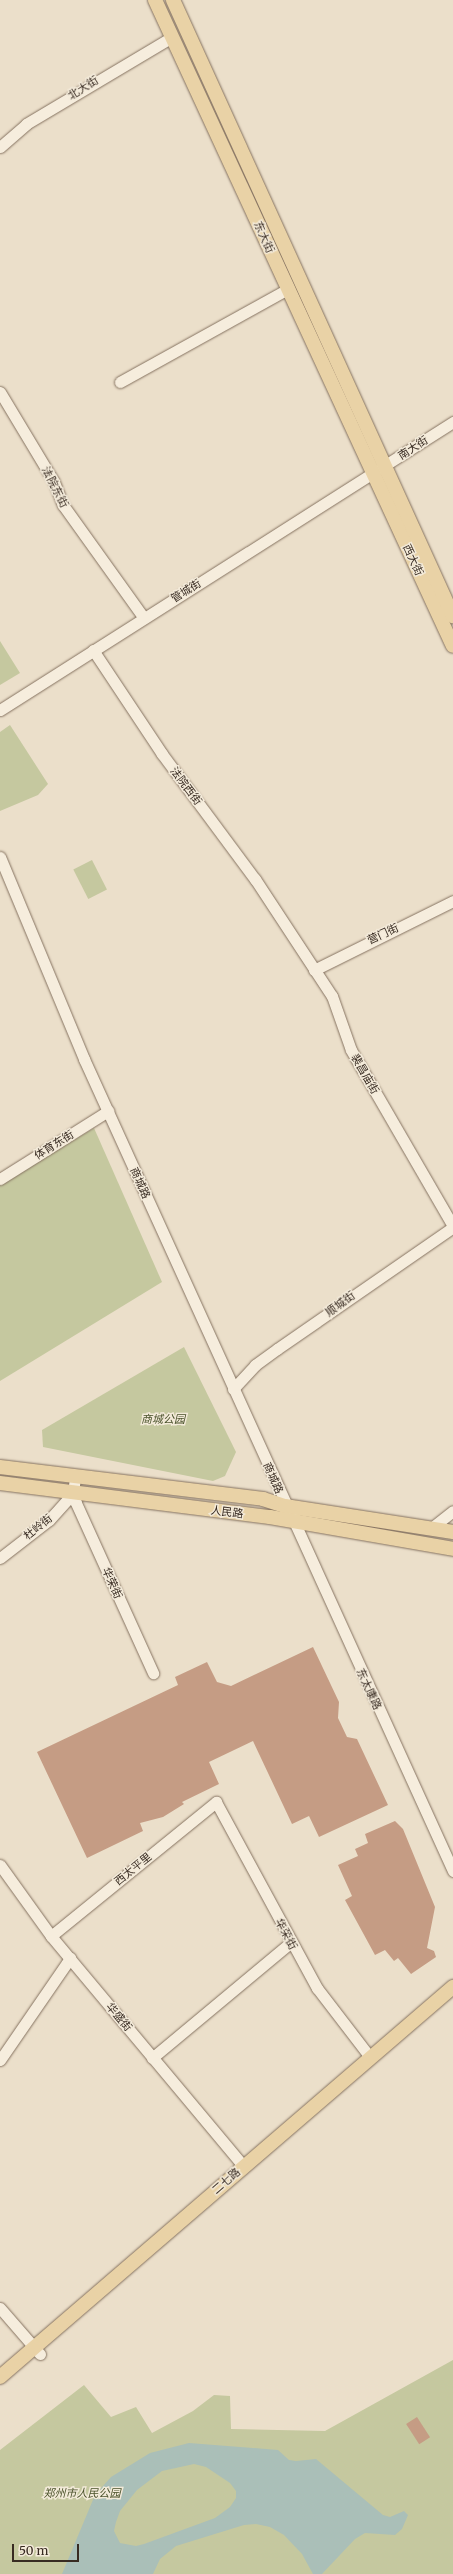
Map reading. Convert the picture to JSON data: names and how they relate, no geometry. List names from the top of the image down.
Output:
{
  "streets": {
    "main road": [
      "东大街",
      "西大街",
      "人民路",
      "二七路"
    ],
    "street": [
      "北大街",
      "南大街",
      "法院东街",
      "管城街",
      "法院西街",
      "营门街",
      "裴昌庙街",
      "体育东街",
      "商城路",
      "顺城街",
      "杜岭街",
      "华荣街",
      "东太康路",
      "西太平里",
      "华盛街"
    ]
  },
  "crossings": [
    ["北大街", "东大街"],
    ["东大街", "南大街"],
    ["东大街", "西大街"],
    ["东大街", "管城街"],
    ["南大街", "西大街"],
    ["南大街", "管城街"],
    ["法院东街", "管城街"],
    ["西大街", "管城街"],
    ["管城街", "法院西街"],
    ["法院西街", "裴昌庙街"],
    ["营门街", "裴昌庙街"],
    ["裴昌庙街", "顺城街"],
    ["体育东街", "商城路"],
    ["商城路", "顺城街"],
    ["商城路", "人民路"],
    ["商城路", "东太康路"],
    ["人民路", "杜岭街"],
    ["人民路", "华荣街"],
    ["人民路", "东太康路"],
    ["杜岭街", "华荣街"],
    ["华荣街", "西太平里"],
    ["华荣街", "二七路"],
    ["西太平里", "华盛街"],
    ["华盛街", "二七路"]
  ],
  "parks": ["商城公园", "郑州市人民公园"],
  "scale_bar": "50 m"
}
